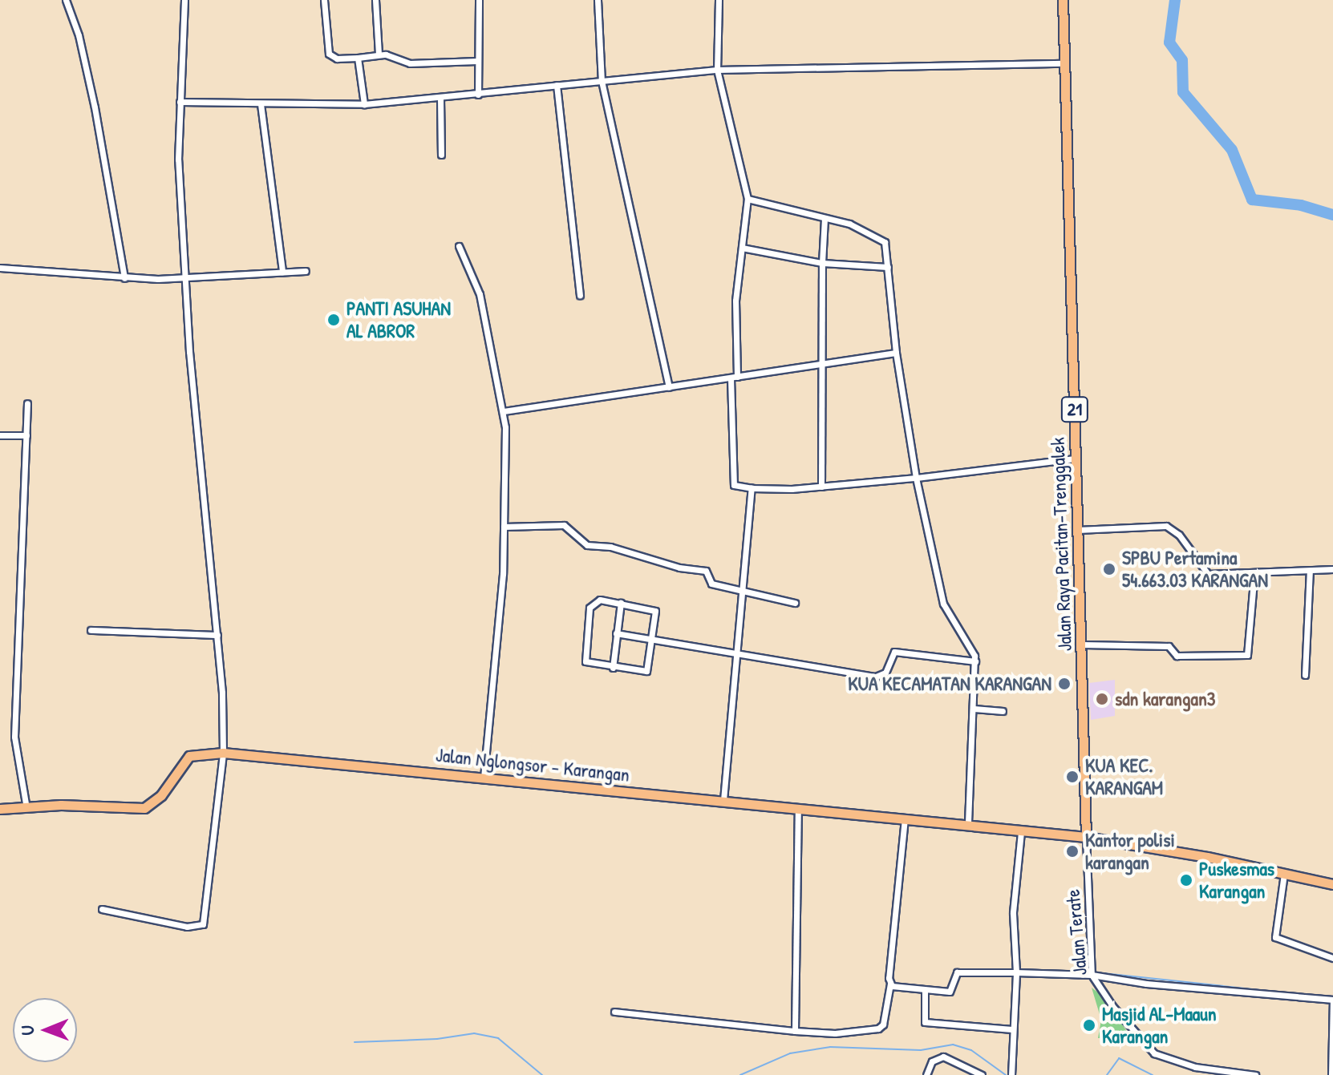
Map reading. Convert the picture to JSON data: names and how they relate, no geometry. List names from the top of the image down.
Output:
{
  "streets": {
    "highway": ["21", "Jalan Raya Pacitan-Trenggalek", "Jalan Nglongsor - Karangan"],
    "street": ["Jalan Terate"]
  },
  "crossings": [
    ["Jalan Raya Pacitan-Trenggalek", "Jalan Nglongsor - Karangan"],
    ["Jalan Raya Pacitan-Trenggalek", "Jalan Terate"],
    ["Jalan Nglongsor - Karangan", "Jalan Terate"]
  ],
  "places": [
    "PANTI ASUHAN AL ABROR",
    "SPBU Pertamina 54.663.03 KARANGAN",
    "KUA KECAMATAN KARANGAN",
    "sdn karangan3",
    "KUA KEC. KARANGAM",
    "Kantor polisi karangan",
    "Puskesmas Karangan",
    "Masjid AL-Maaun Karangan"
  ],
  "north": "left"
}
